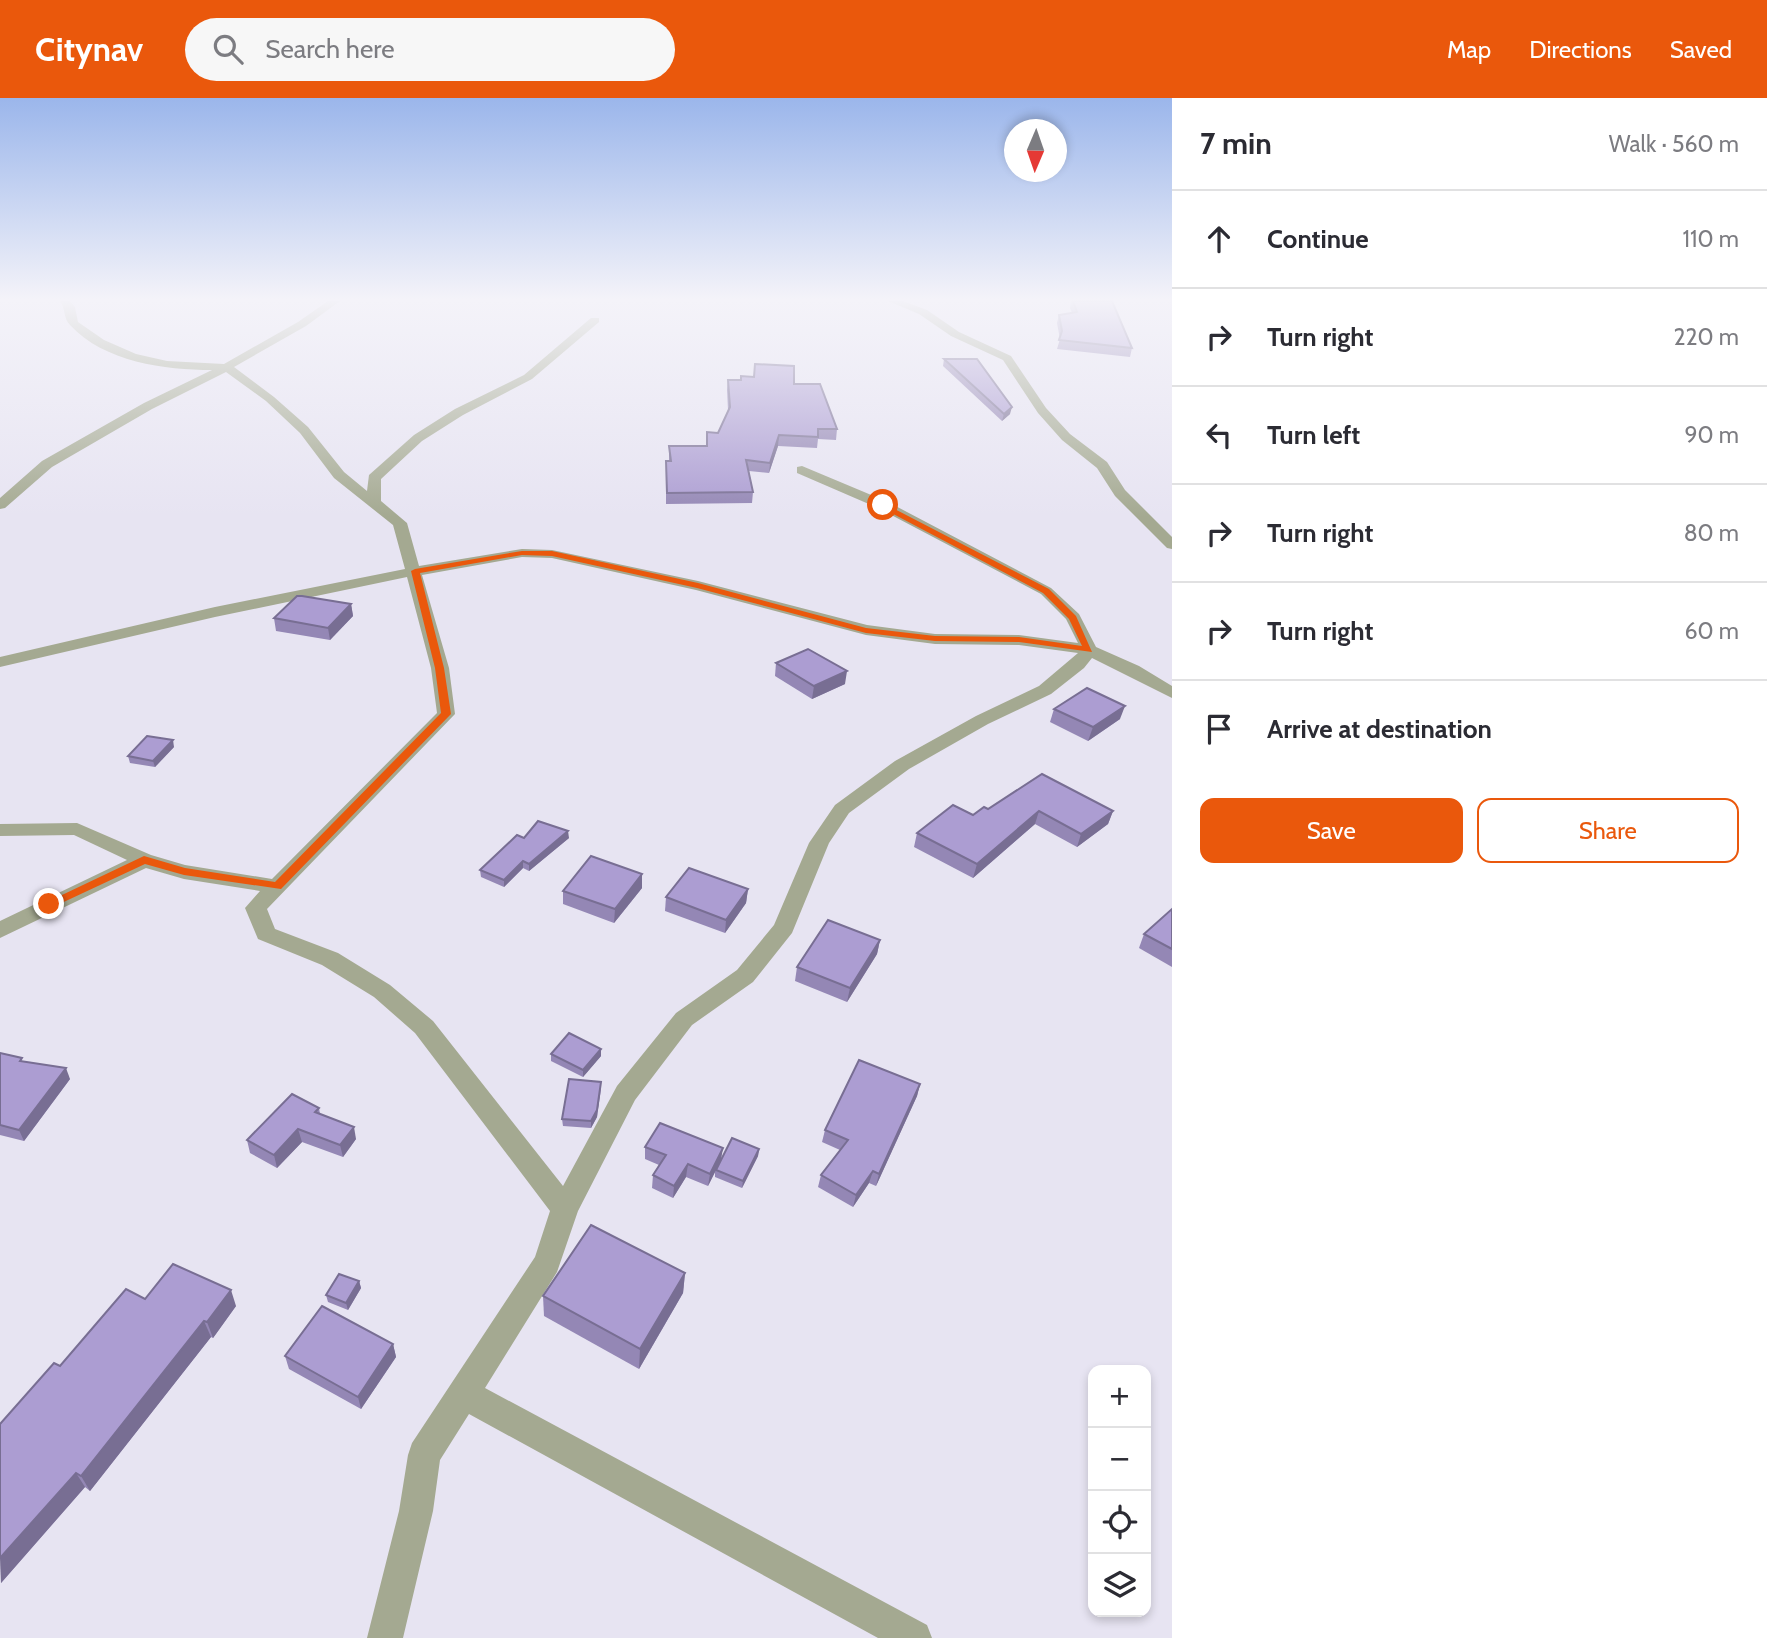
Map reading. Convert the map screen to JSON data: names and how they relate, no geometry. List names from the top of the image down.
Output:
{
  "north": "bottom",
  "page": {
    "header": "Citynav",
    "search": "Search here",
    "nav": ["Map", "Directions", "Saved"],
    "heading": ["7 min", "Walk · 560 m"],
    "list": [
      ["Continue", "110 m"],
      ["Turn right", "220 m"],
      ["Turn left", "90 m"],
      ["Turn right", "80 m"],
      ["Turn right", "60 m"],
      "Arrive at destination"
    ],
    "buttons": ["Save", "Share"],
    "map_buttons": ["+", "−"]
  }
}
